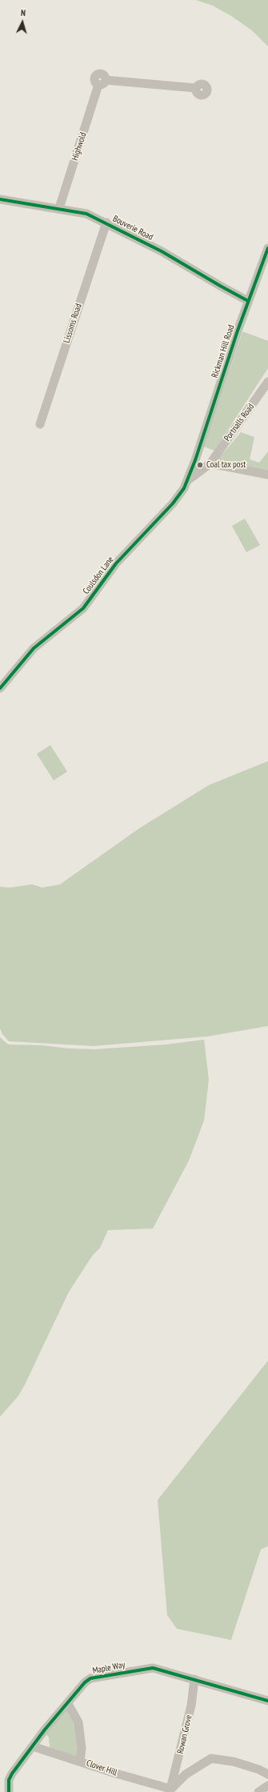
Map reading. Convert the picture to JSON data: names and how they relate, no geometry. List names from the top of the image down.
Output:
{
  "streets": {
    "street": [
      "Highwold",
      "Bouverie Road",
      "Lissoms Road",
      "Rickman Hill Road",
      "Portnalls Road",
      "Coulsdon Lane",
      "Maple Way",
      "Rowan Grove",
      "Clover Hill"
    ]
  },
  "crossings": [
    ["Highwold", "Bouverie Road"],
    ["Bouverie Road", "Lissoms Road"],
    ["Bouverie Road", "Rickman Hill Road"],
    ["Rickman Hill Road", "Coulsdon Lane"],
    ["Portnalls Road", "Coulsdon Lane"],
    ["Maple Way", "Rowan Grove"],
    ["Maple Way", "Clover Hill"],
    ["Rowan Grove", "Clover Hill"]
  ],
  "places": ["Coal tax post"],
  "north": "top"
}
